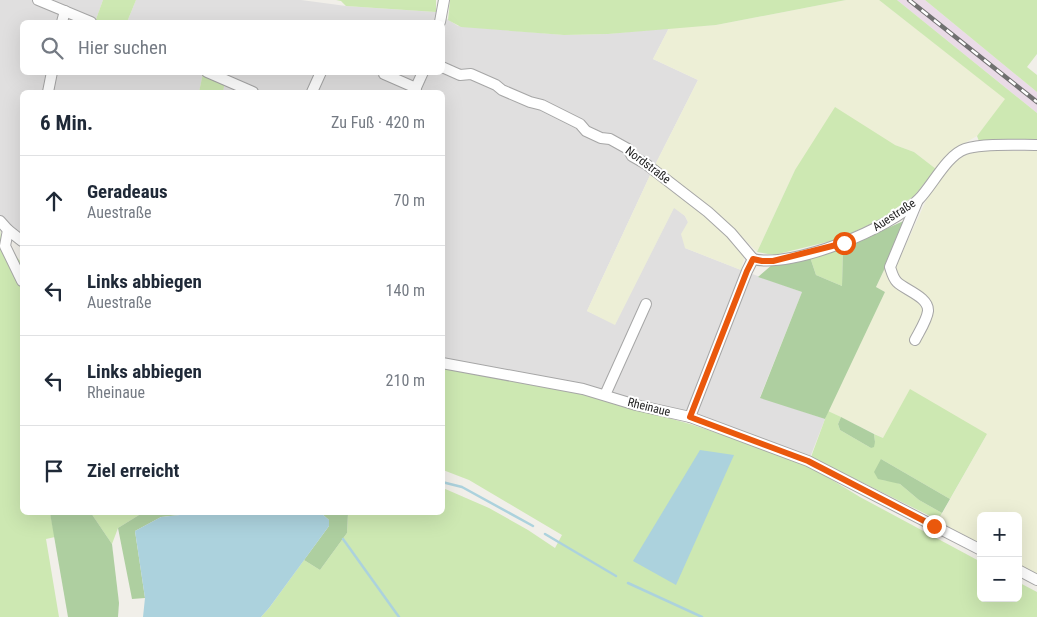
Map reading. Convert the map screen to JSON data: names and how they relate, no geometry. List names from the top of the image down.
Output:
{
  "streets": {
    "street": ["Nordstraße", "Auestraße", "Rheinaue"]
  },
  "crossings": [
    ["Nordstraße", "Auestraße"]
  ],
  "page": {
    "search": "Hier suchen",
    "heading": ["6 Min.", "Zu Fuß · 420 m"],
    "list": [
      ["Geradeaus", "Auestraße", "70 m"],
      ["Links abbiegen", "Auestraße", "140 m"],
      ["Links abbiegen", "Rheinaue", "210 m"],
      "Ziel erreicht"
    ],
    "map_buttons": ["+", "−"]
  }
}
